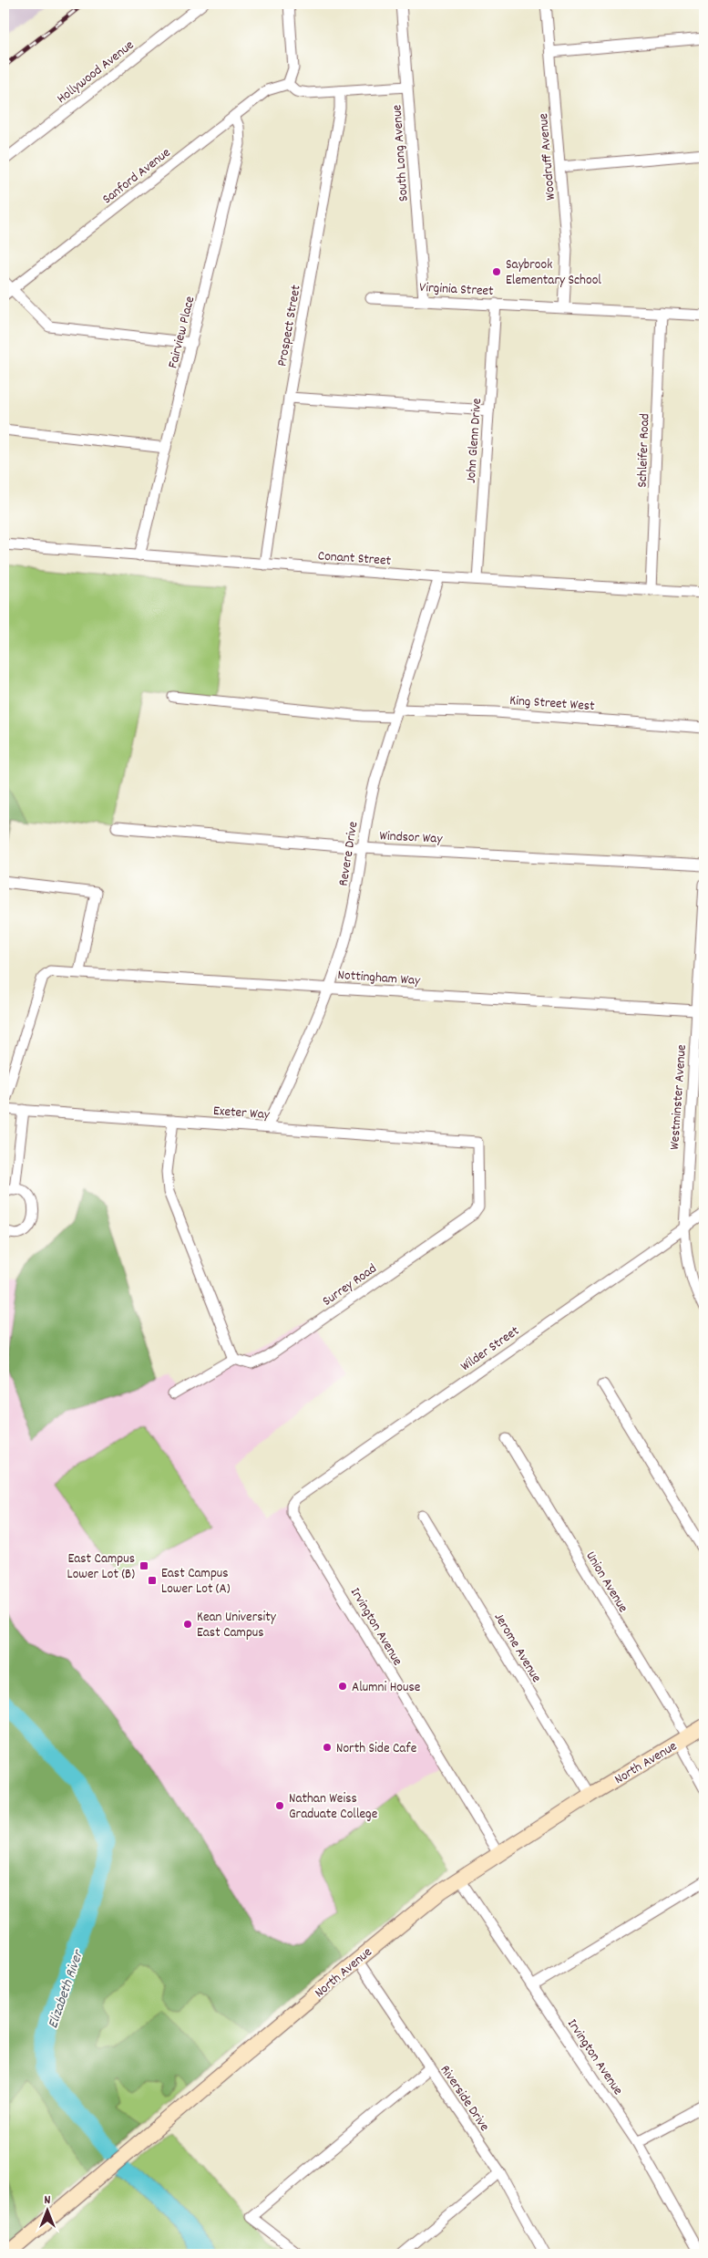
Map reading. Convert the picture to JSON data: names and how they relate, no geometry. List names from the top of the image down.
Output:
{
  "streets": {
    "main road": ["North Avenue"],
    "street": [
      "Hollywood Avenue",
      "South Long Avenue",
      "Woodruff Avenue",
      "Sanford Avenue",
      "Virginia Street",
      "Prospect Street",
      "Fairview Place",
      "John Glenn Drive",
      "Schleifer Road",
      "Conant Street",
      "King Street West",
      "Windsor Way",
      "Revere Drive",
      "Nottingham Way",
      "Westminster Avenue",
      "Exeter Way",
      "Surrey Road",
      "Wilder Street",
      "Union Avenue",
      "Irvington Avenue",
      "Jerome Avenue",
      "Riverside Drive"
    ]
  },
  "crossings": [
    ["South Long Avenue", "Virginia Street"],
    ["Woodruff Avenue", "Virginia Street"],
    ["Sanford Avenue", "Fairview Place"],
    ["Virginia Street", "John Glenn Drive"],
    ["Virginia Street", "Schleifer Road"],
    ["Prospect Street", "Conant Street"],
    ["Fairview Place", "Conant Street"],
    ["John Glenn Drive", "Conant Street"],
    ["Schleifer Road", "Conant Street"],
    ["Conant Street", "Revere Drive"],
    ["King Street West", "Revere Drive"],
    ["Windsor Way", "Revere Drive"],
    ["Revere Drive", "Nottingham Way"],
    ["Revere Drive", "Exeter Way"],
    ["Nottingham Way", "Westminster Avenue"],
    ["Westminster Avenue", "Wilder Street"],
    ["Exeter Way", "Surrey Road"],
    ["Wilder Street", "Irvington Avenue"],
    ["Union Avenue", "North Avenue"],
    ["Irvington Avenue", "North Avenue"],
    ["Jerome Avenue", "North Avenue"],
    ["North Avenue", "Riverside Drive"]
  ],
  "water": ["Elizabeth River"],
  "places": {
    "other": [
      "Saybrook Elementary School",
      "Kean University East Campus",
      "Alumni House",
      "North Side Cafe",
      "Nathan Weiss Graduate College"
    ],
    "transit": ["East Campus Lower Lot (B)", "East Campus Lower Lot (A)"]
  },
  "north": "top"
}
